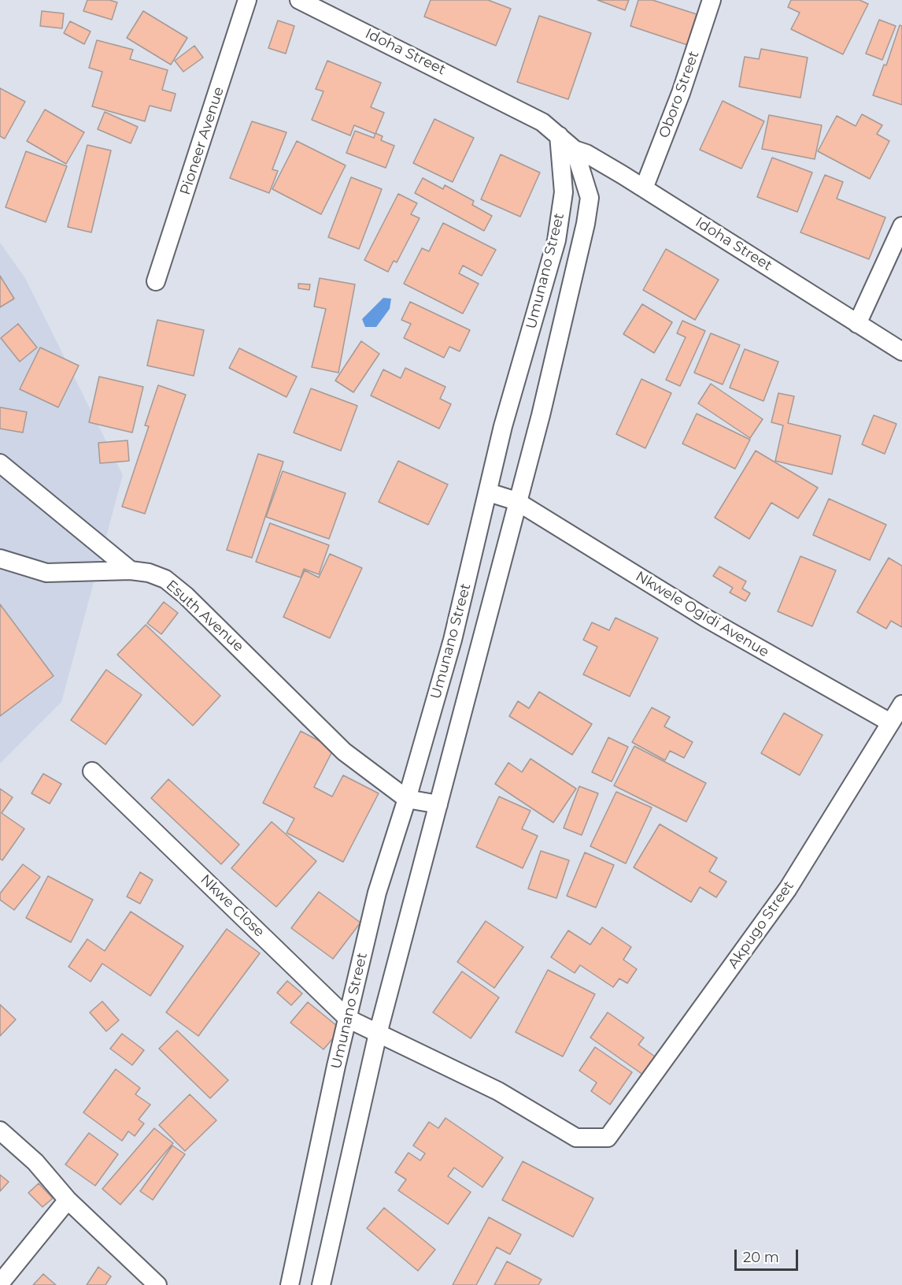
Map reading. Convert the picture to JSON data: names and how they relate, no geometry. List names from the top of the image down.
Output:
{
  "streets": {
    "street": [
      "Idoha Street",
      "Oboro Street",
      "Pioneer Avenue",
      "Umunano Street",
      "Nkwele Ogidi Avenue",
      "Esuth Avenue",
      "Nkwe Close",
      "Akpugo Street"
    ]
  },
  "crossings": [
    ["Idoha Street", "Oboro Street"],
    ["Idoha Street", "Umunano Street"],
    ["Umunano Street", "Nkwele Ogidi Avenue"],
    ["Umunano Street", "Esuth Avenue"],
    ["Umunano Street", "Nkwe Close"],
    ["Nkwele Ogidi Avenue", "Akpugo Street"],
    ["Nkwe Close", "Akpugo Street"]
  ],
  "scale_bar": "20 m"
}
